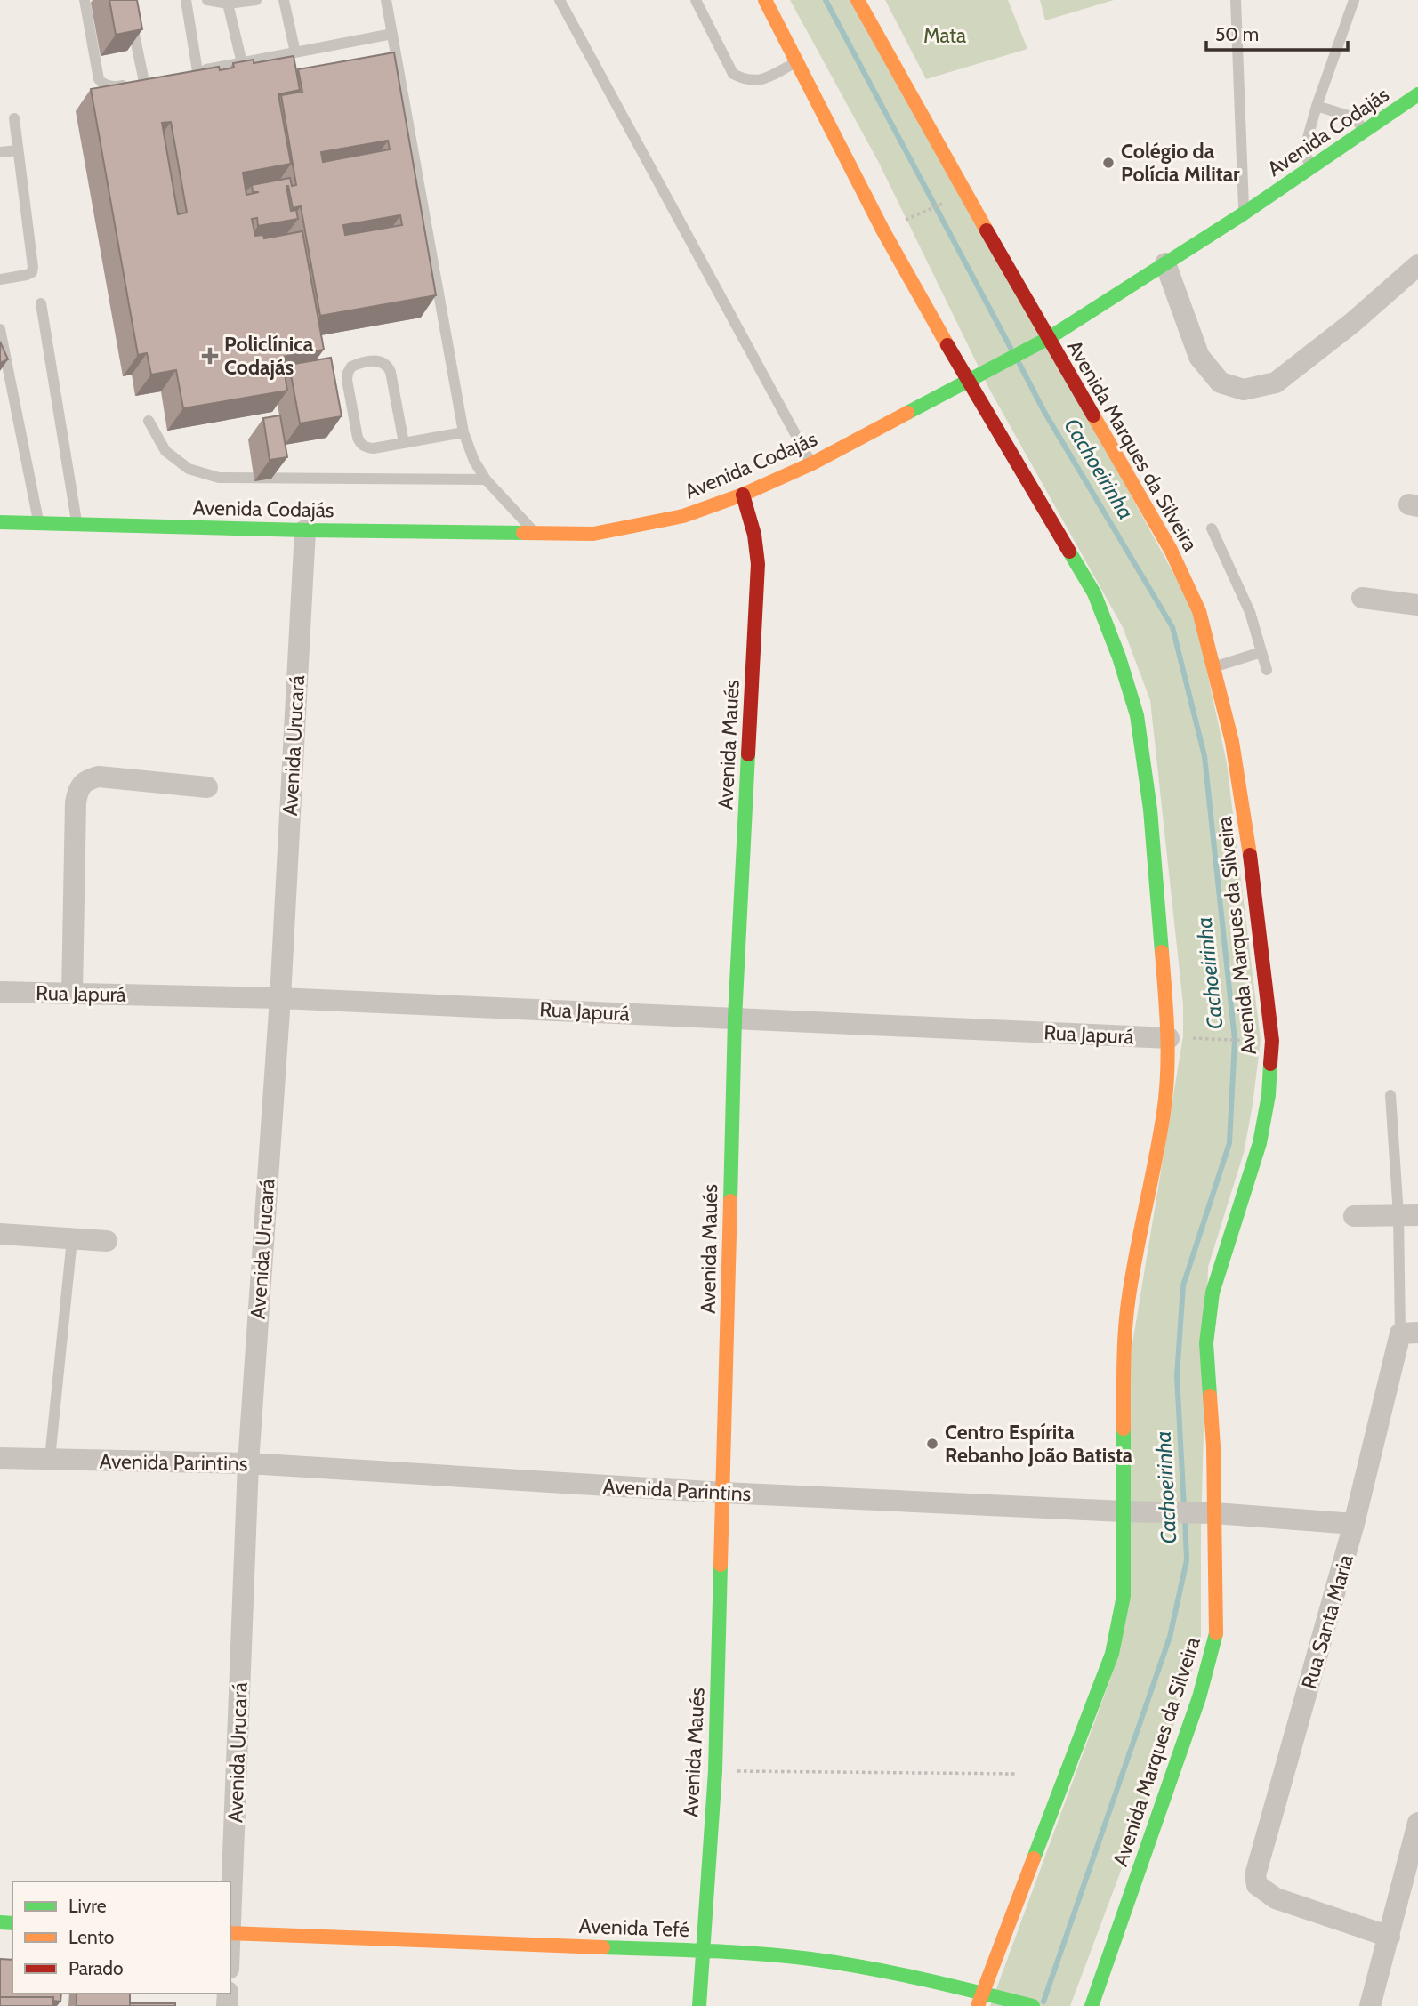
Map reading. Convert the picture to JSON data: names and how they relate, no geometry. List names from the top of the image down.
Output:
{
  "streets": {
    "street": [
      "Avenida Codajás",
      "Avenida Marques da Silveira",
      "Avenida Maués",
      "Avenida Urucará",
      "Rua Japurá",
      "Avenida Parintins",
      "Rua Santa Maria",
      "Avenida Tefé"
    ]
  },
  "crossings": [
    ["Avenida Codajás", "Avenida Marques da Silveira"],
    ["Avenida Codajás", "Avenida Maués"],
    ["Avenida Codajás", "Avenida Urucará"],
    ["Avenida Marques da Silveira", "Avenida Parintins"],
    ["Avenida Maués", "Rua Japurá"],
    ["Avenida Maués", "Avenida Parintins"],
    ["Avenida Maués", "Avenida Tefé"],
    ["Avenida Urucará", "Rua Japurá"],
    ["Avenida Urucará", "Avenida Parintins"],
    ["Avenida Parintins", "Rua Santa Maria"]
  ],
  "water": ["Cachoeirinha"],
  "parks": ["Mata"],
  "places": {
    "other": ["Colégio da Polícia Militar", "Centro Espírita Rebanho João Batista"],
    "health": ["Policlínica Codajás"]
  },
  "legend": ["Livre", "Lento", "Parado"],
  "scale_bar": "50 m"
}
